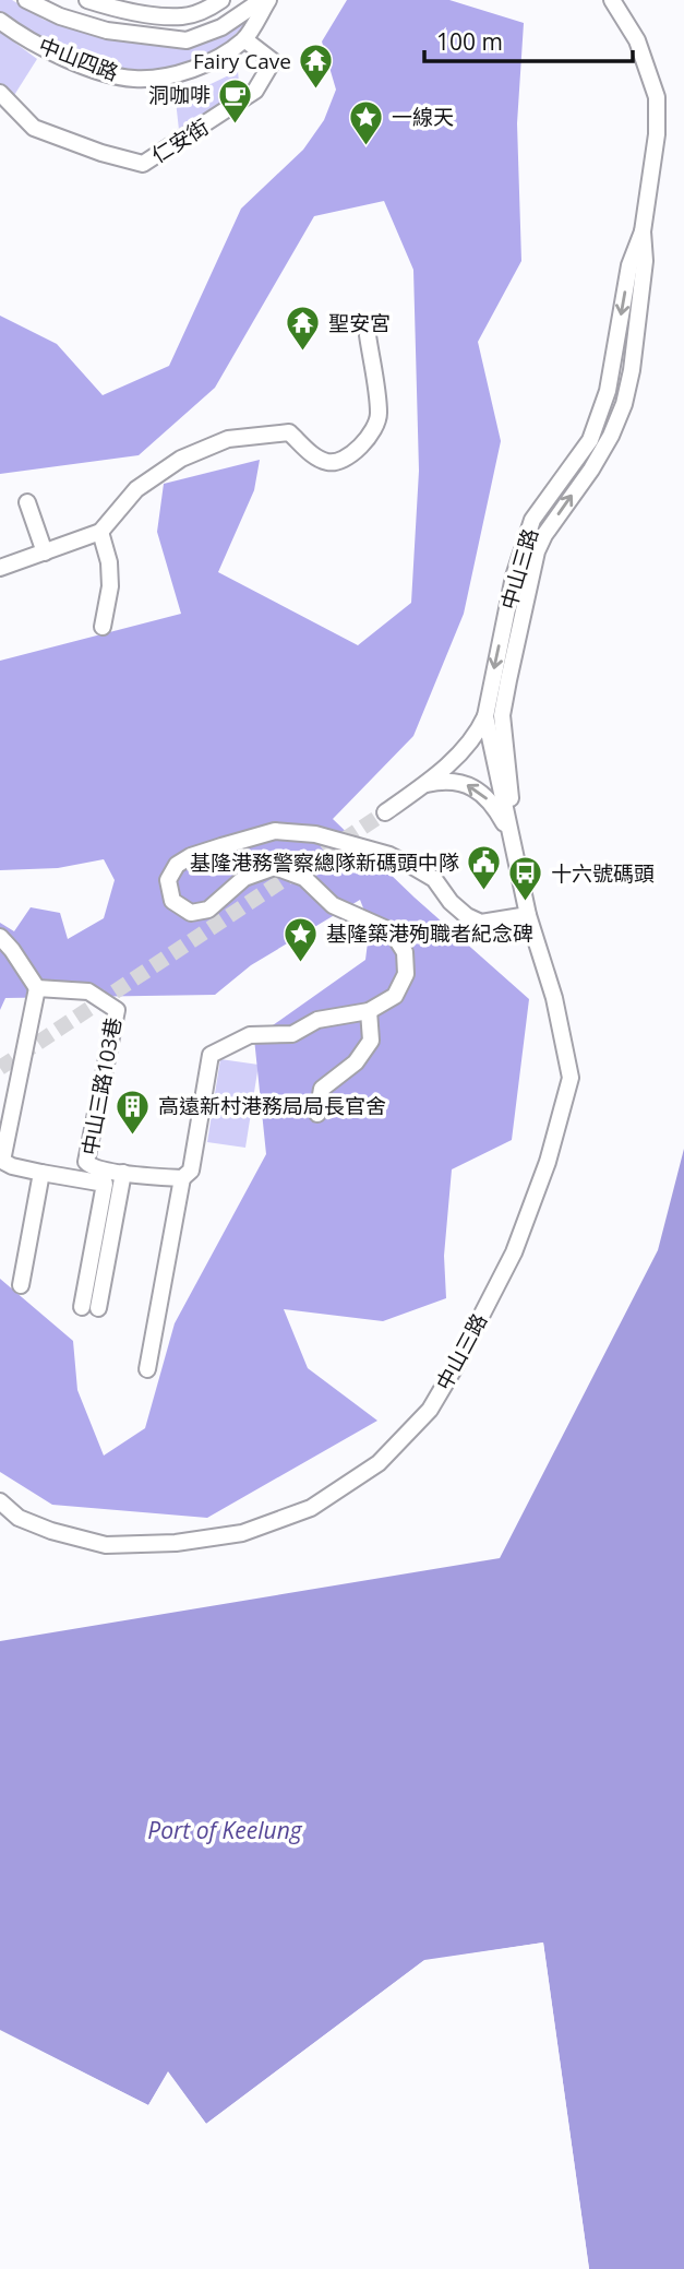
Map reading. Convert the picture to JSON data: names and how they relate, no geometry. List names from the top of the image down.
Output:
{
  "streets": {
    "street": [
      "中山四路",
      "仁安街",
      "中山三路",
      "中山三路103巷"
    ]
  },
  "crossings": [
    ["中山四路", "仁安街"]
  ],
  "water": ["Port of Keelung"],
  "places": {
    "temple": ["Fairy Cave", "聖安宮"],
    "cafe": ["洞咖啡"],
    "place": ["一線天", "基隆築港殉職者紀念碑"],
    "public building": ["基隆港務警察總隊新碼頭中隊"],
    "bus stop": ["十六號碼頭"],
    "building": ["高遠新村港務局局長官舍"]
  },
  "scale_bar": "100 m"
}
